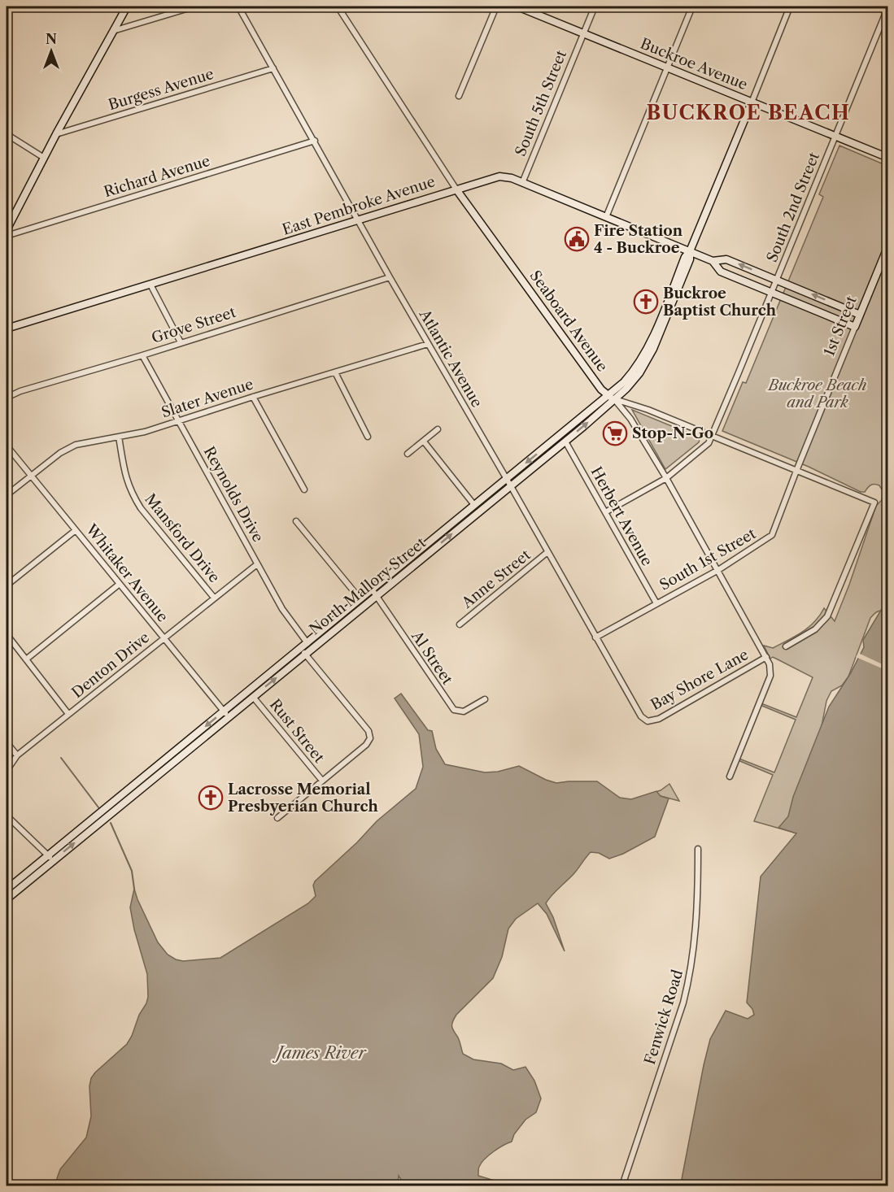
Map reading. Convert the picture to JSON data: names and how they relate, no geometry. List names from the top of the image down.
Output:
{
  "streets": {
    "main road": [
      "Buckroe Avenue",
      "East Pembroke Avenue",
      "Seaboard Avenue",
      "1st Street",
      "North Mallory Street"
    ],
    "street": [
      "Burgess Avenue",
      "South 5th Street",
      "Richard Avenue",
      "South 2nd Street",
      "Grove Street",
      "Atlantic Avenue",
      "Slater Avenue",
      "Reynolds Drive",
      "Herbert Avenue",
      "Mansford Drive",
      "South 1st Street",
      "Whitaker Avenue",
      "Anne Street",
      "Al Street",
      "Denton Drive",
      "Bay Shore Lane",
      "Rust Street",
      "Fenwick Road"
    ]
  },
  "crossings": [
    ["Buckroe Avenue", "South 5th Street"],
    ["Buckroe Avenue", "South 2nd Street"],
    ["Buckroe Avenue", "North Mallory Street"],
    ["Burgess Avenue", "Atlantic Avenue"],
    ["South 5th Street", "East Pembroke Avenue"],
    ["Richard Avenue", "Atlantic Avenue"],
    ["East Pembroke Avenue", "South 2nd Street"],
    ["East Pembroke Avenue", "Seaboard Avenue"],
    ["East Pembroke Avenue", "1st Street"],
    ["East Pembroke Avenue", "Atlantic Avenue"],
    ["East Pembroke Avenue", "North Mallory Street"],
    ["South 2nd Street", "Seaboard Avenue"],
    ["South 2nd Street", "Herbert Avenue"],
    ["Seaboard Avenue", "South 1st Street"],
    ["Seaboard Avenue", "North Mallory Street"],
    ["Seaboard Avenue", "Bay Shore Lane"],
    ["Grove Street", "Atlantic Avenue"],
    ["Grove Street", "Reynolds Drive"],
    ["1st Street", "South 1st Street"],
    ["Atlantic Avenue", "Slater Avenue"],
    ["Atlantic Avenue", "South 1st Street"],
    ["Atlantic Avenue", "Anne Street"],
    ["Atlantic Avenue", "North Mallory Street"],
    ["Atlantic Avenue", "Bay Shore Lane"],
    ["Slater Avenue", "Reynolds Drive"],
    ["Slater Avenue", "Mansford Drive"],
    ["Slater Avenue", "Whitaker Avenue"],
    ["Reynolds Drive", "North Mallory Street"],
    ["Reynolds Drive", "Denton Drive"],
    ["Herbert Avenue", "South 1st Street"],
    ["Herbert Avenue", "North Mallory Street"],
    ["Mansford Drive", "Denton Drive"],
    ["Whitaker Avenue", "North Mallory Street"],
    ["Whitaker Avenue", "Denton Drive"],
    ["North Mallory Street", "Al Street"],
    ["North Mallory Street", "Rust Street"]
  ],
  "districts": ["BUCKROE BEACH"],
  "water": ["James River"],
  "parks": ["Buckroe Beach and Park"],
  "places": {
    "public building": ["Fire Station 4 - Buckroe"],
    "church": ["Buckroe Baptist Church", "Lacrosse Memorial Presbyerian Church"],
    "supermarket": ["Stop-N-Go"]
  },
  "north": "top"
}
